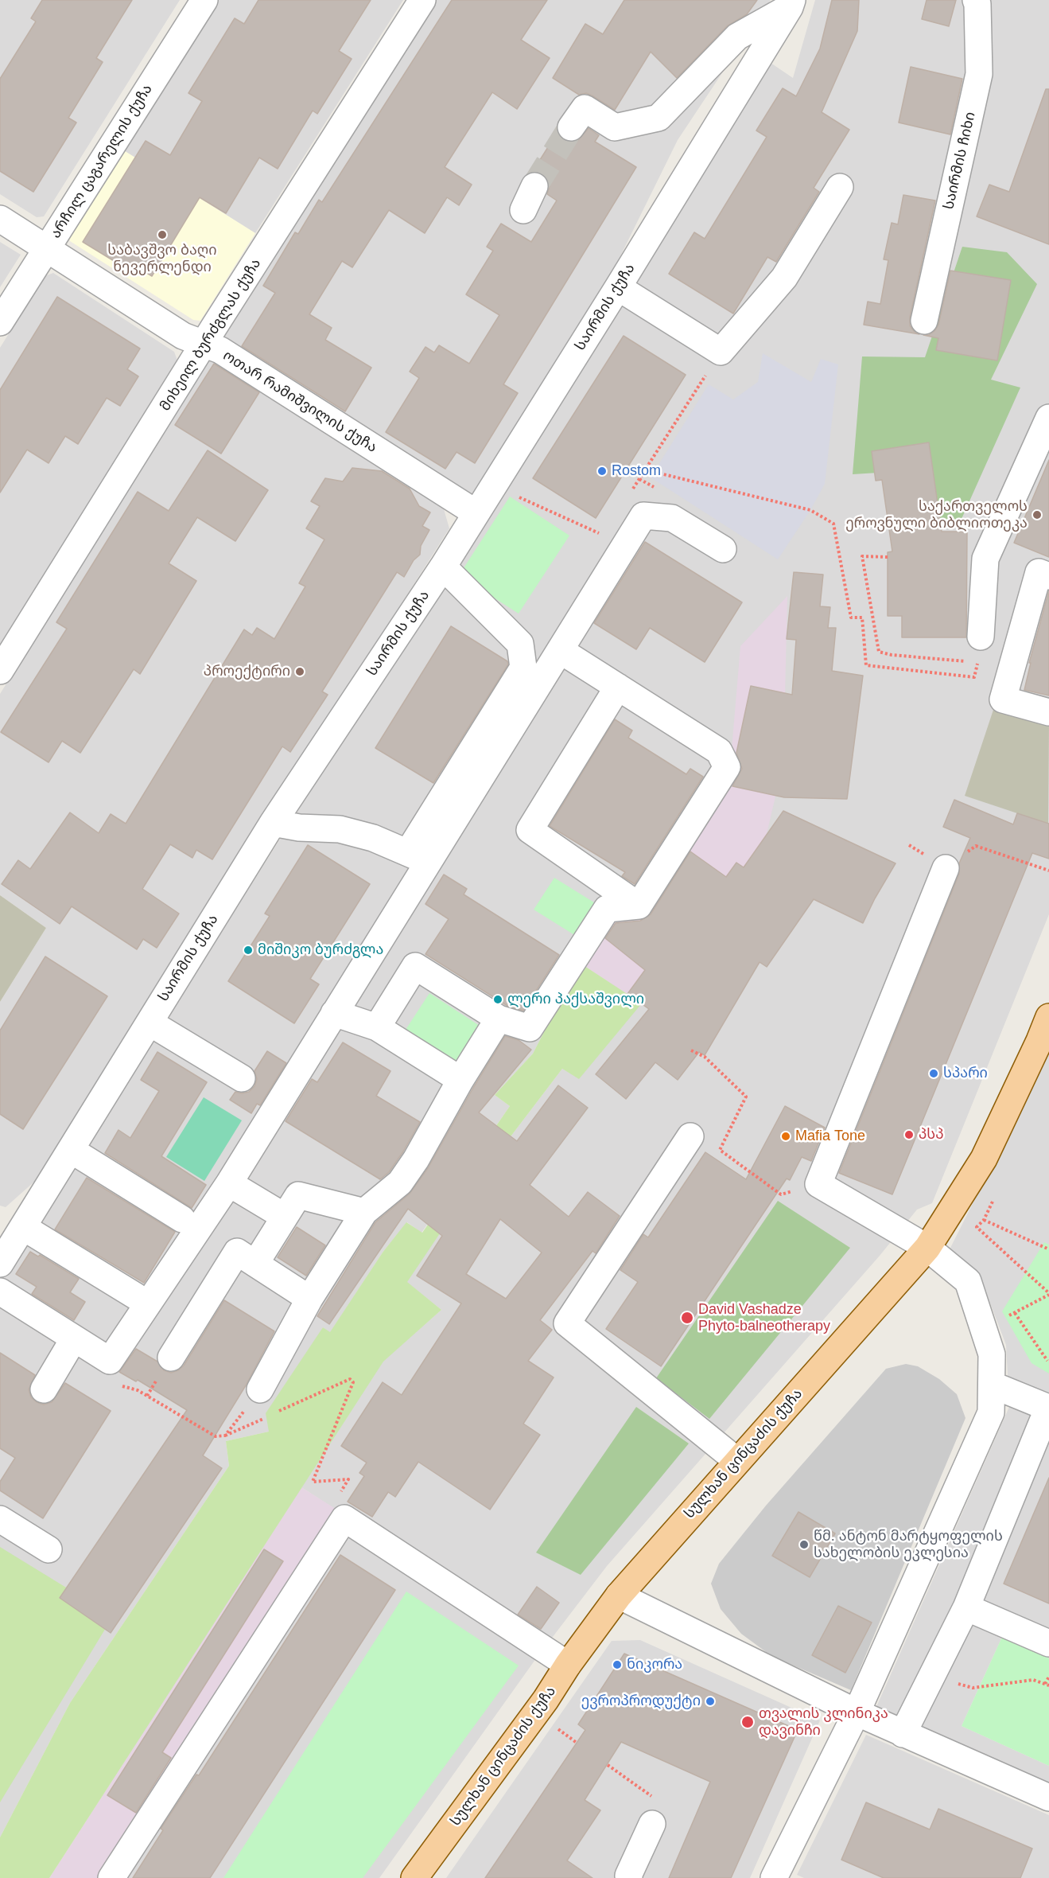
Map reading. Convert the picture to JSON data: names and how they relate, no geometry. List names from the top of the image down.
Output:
{
  "streets": {
    "main road": ["სულხან ცინცაძის ქუჩა"],
    "street": [
      "საირმის ჩიხი",
      "არჩილ ცაგარელის ქუჩა",
      "საირმის ქუჩა",
      "მიხეილ ბურძგლას ქუჩა",
      "ოთარ რამიშვილის ქუჩა"
    ]
  },
  "crossings": [
    ["არჩილ ცაგარელის ქუჩა", "ოთარ რამიშვილის ქუჩა"],
    ["საირმის ქუჩა", "ოთარ რამიშვილის ქუჩა"],
    ["მიხეილ ბურძგლას ქუჩა", "ოთარ რამიშვილის ქუჩა"]
  ],
  "places": [
    "საბავშვო ბაღი ნევერლენდი",
    "Rostom",
    "საქართველოს ეროვნული ბიბლიოთეკა",
    "პროექტირი",
    "მიშიკო ბურძგლა",
    "ლერი პაქსაშვილი",
    "სპარი",
    "პსპ",
    "Mafia Tone",
    "David Vashadze Phyto-balneotherapy",
    "წმ. ანტონ მარტყოფელის სახელობის ეკლესია",
    "ნიკორა",
    "ევროპროდუქტი",
    "თვალის კლინიკა დავინჩი"
  ]
}
